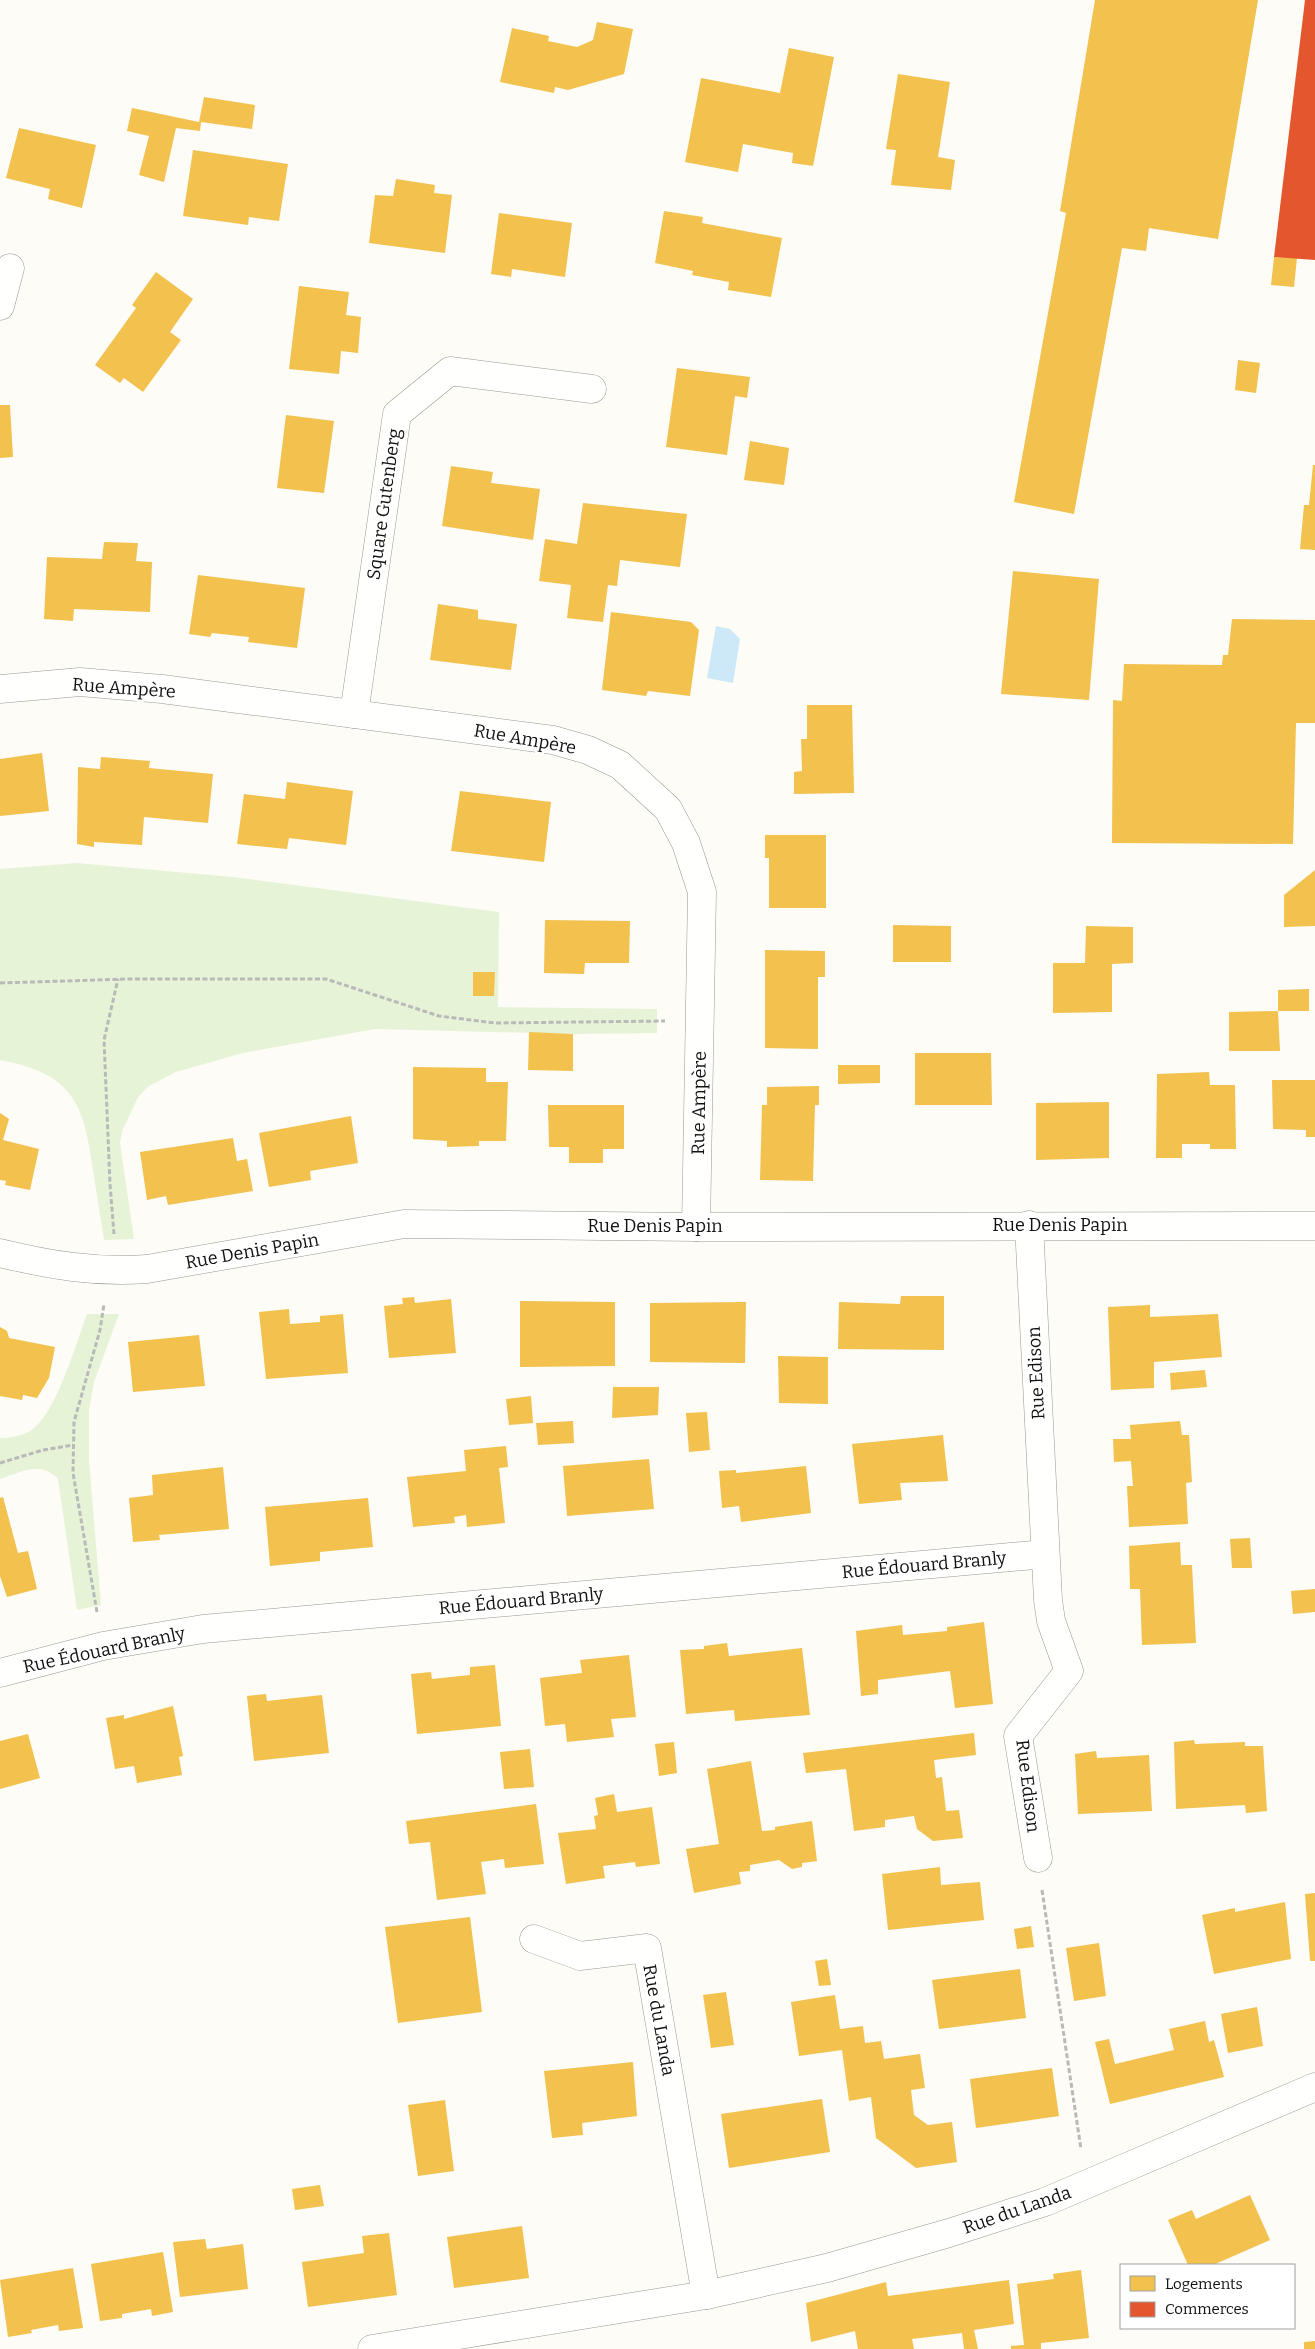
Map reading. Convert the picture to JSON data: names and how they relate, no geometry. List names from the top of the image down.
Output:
{
  "streets": {
    "street": [
      "Square Gutenberg",
      "Rue Ampère",
      "Rue Denis Papin",
      "Rue Edison",
      "Rue Édouard Branly",
      "Rue du Landa"
    ]
  },
  "crossings": [
    ["Square Gutenberg", "Rue Ampère"],
    ["Rue Ampère", "Rue Denis Papin"],
    ["Rue Denis Papin", "Rue Edison"],
    ["Rue Edison", "Rue Édouard Branly"],
    ["Rue Edison", "Rue du Landa"]
  ],
  "legend": ["Logements", "Commerces"]
}
